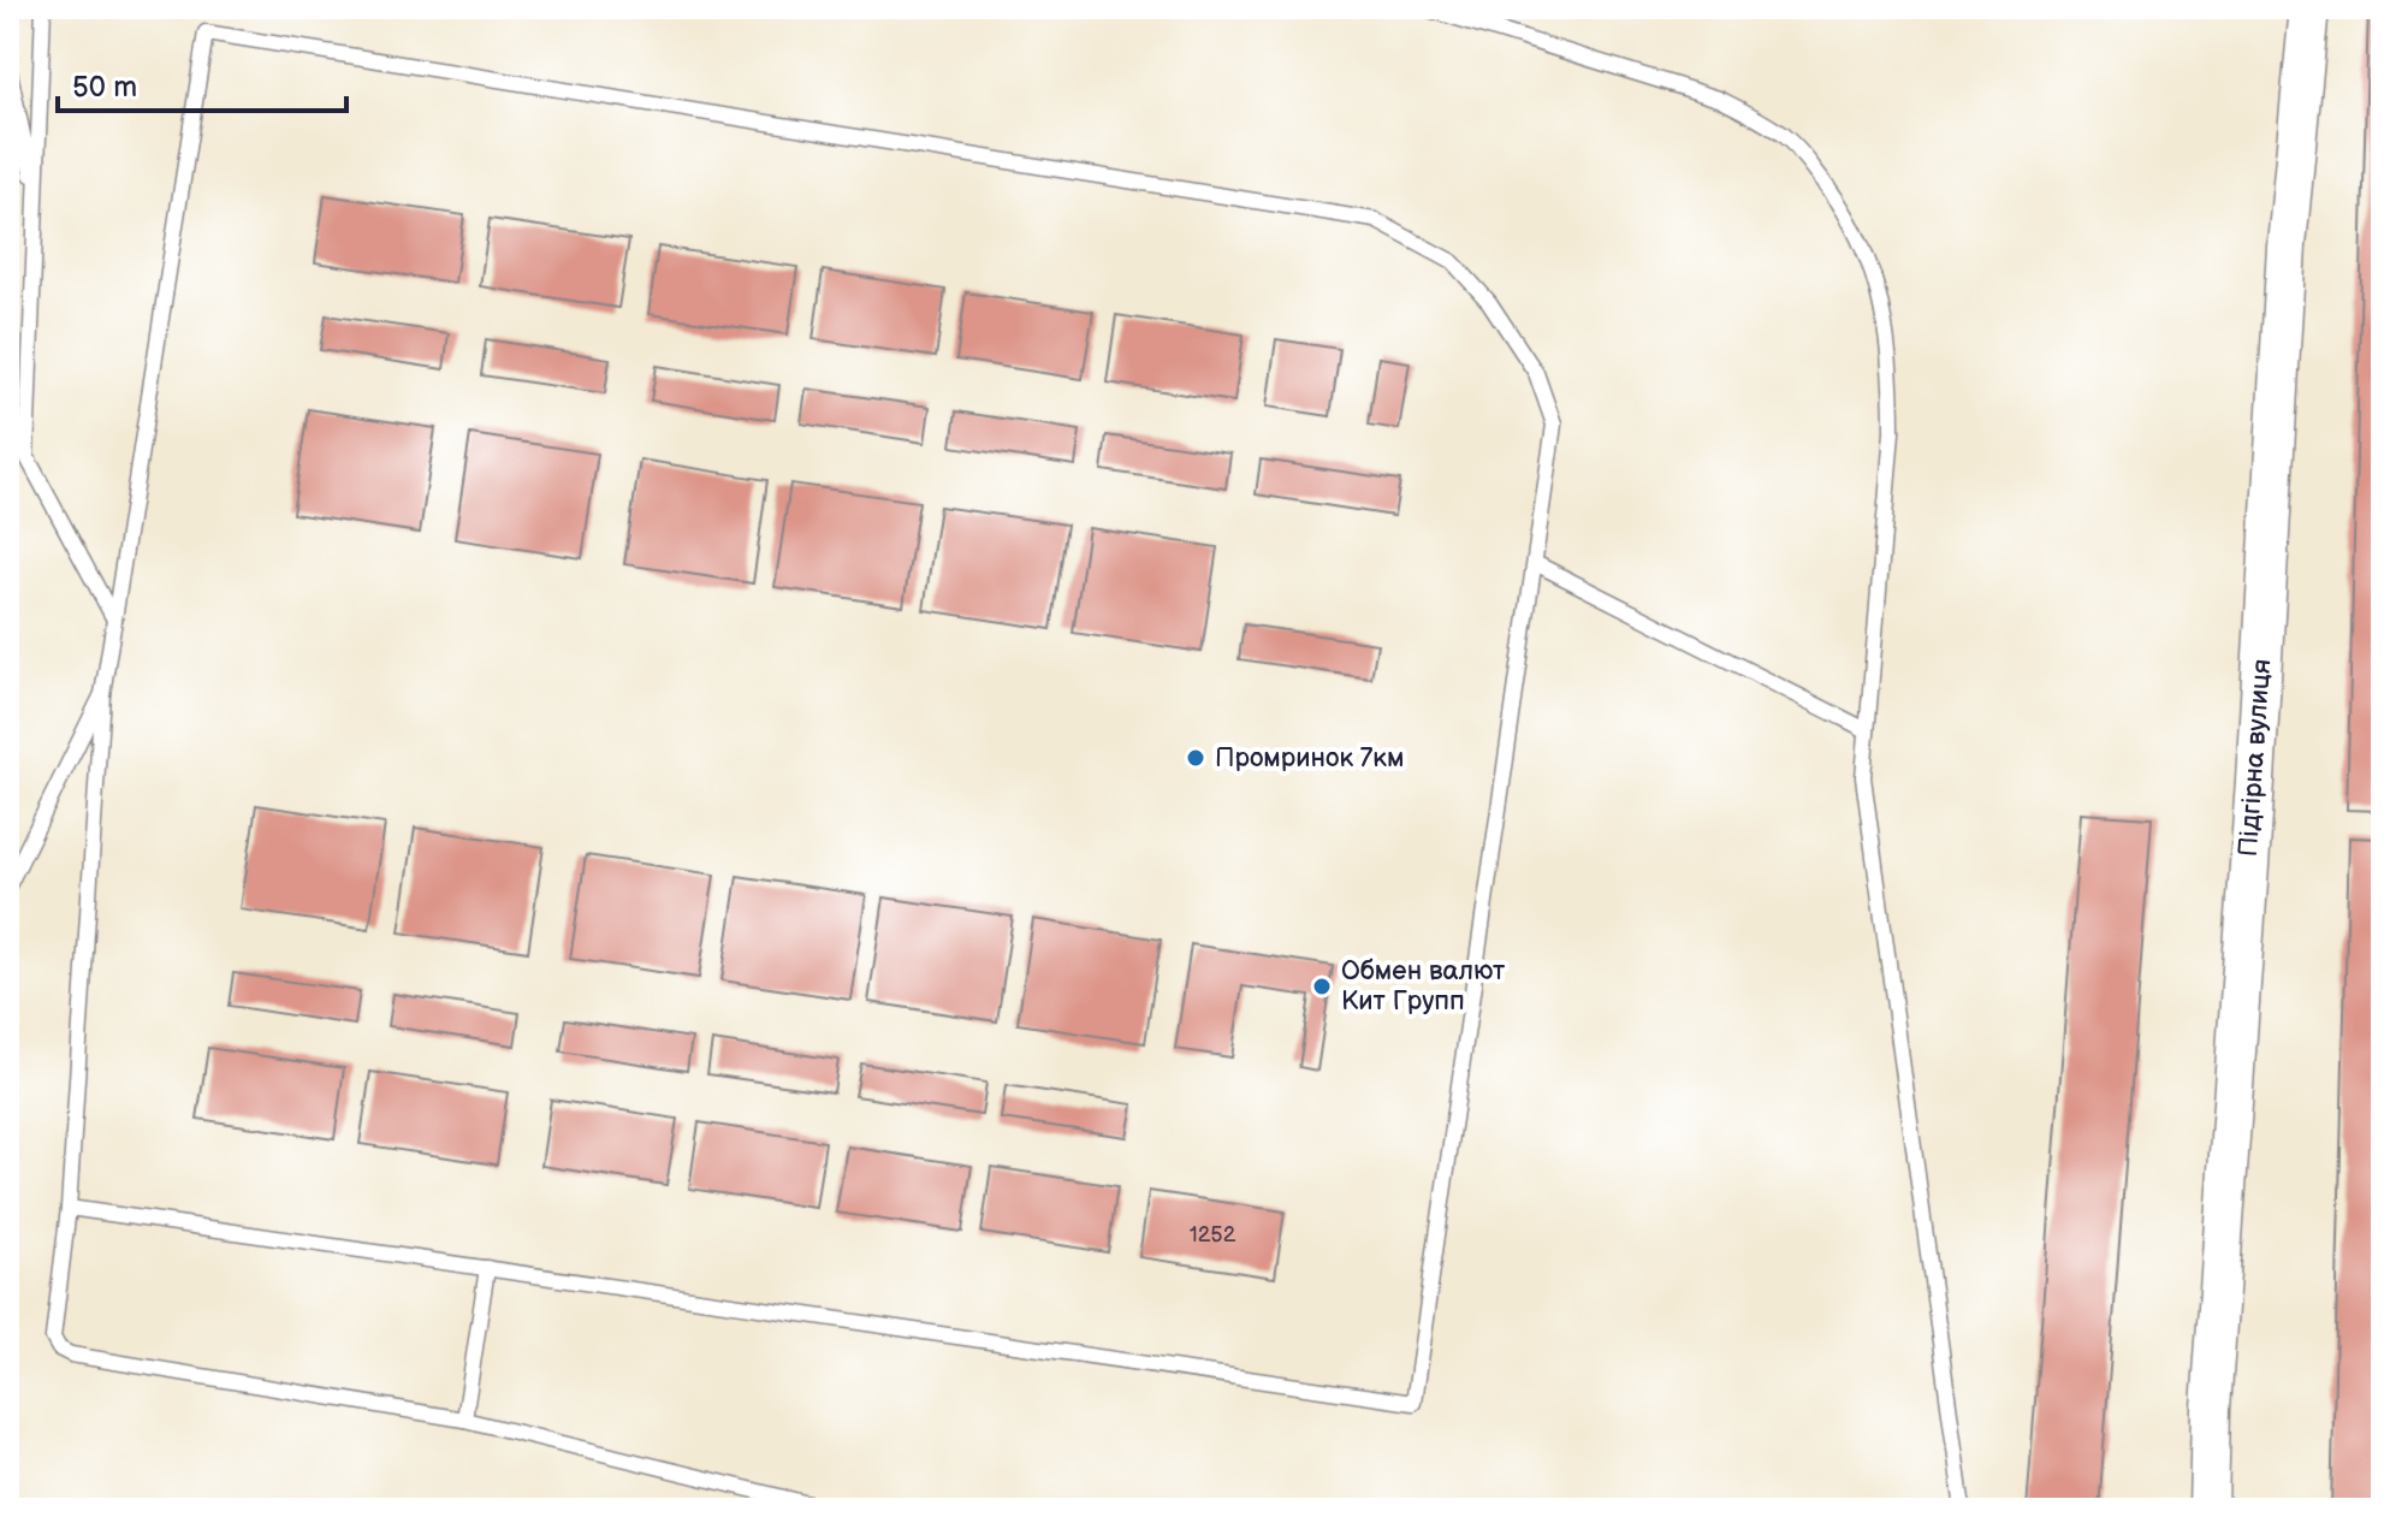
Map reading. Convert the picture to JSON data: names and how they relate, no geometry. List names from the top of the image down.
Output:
{
  "streets": {
    "street": ["Підгірна вулиця"]
  },
  "places": ["Промринок 7км", "Обмен валют Кит Групп"],
  "house_numbers": ["1252"],
  "scale_bar": "50 m"
}
